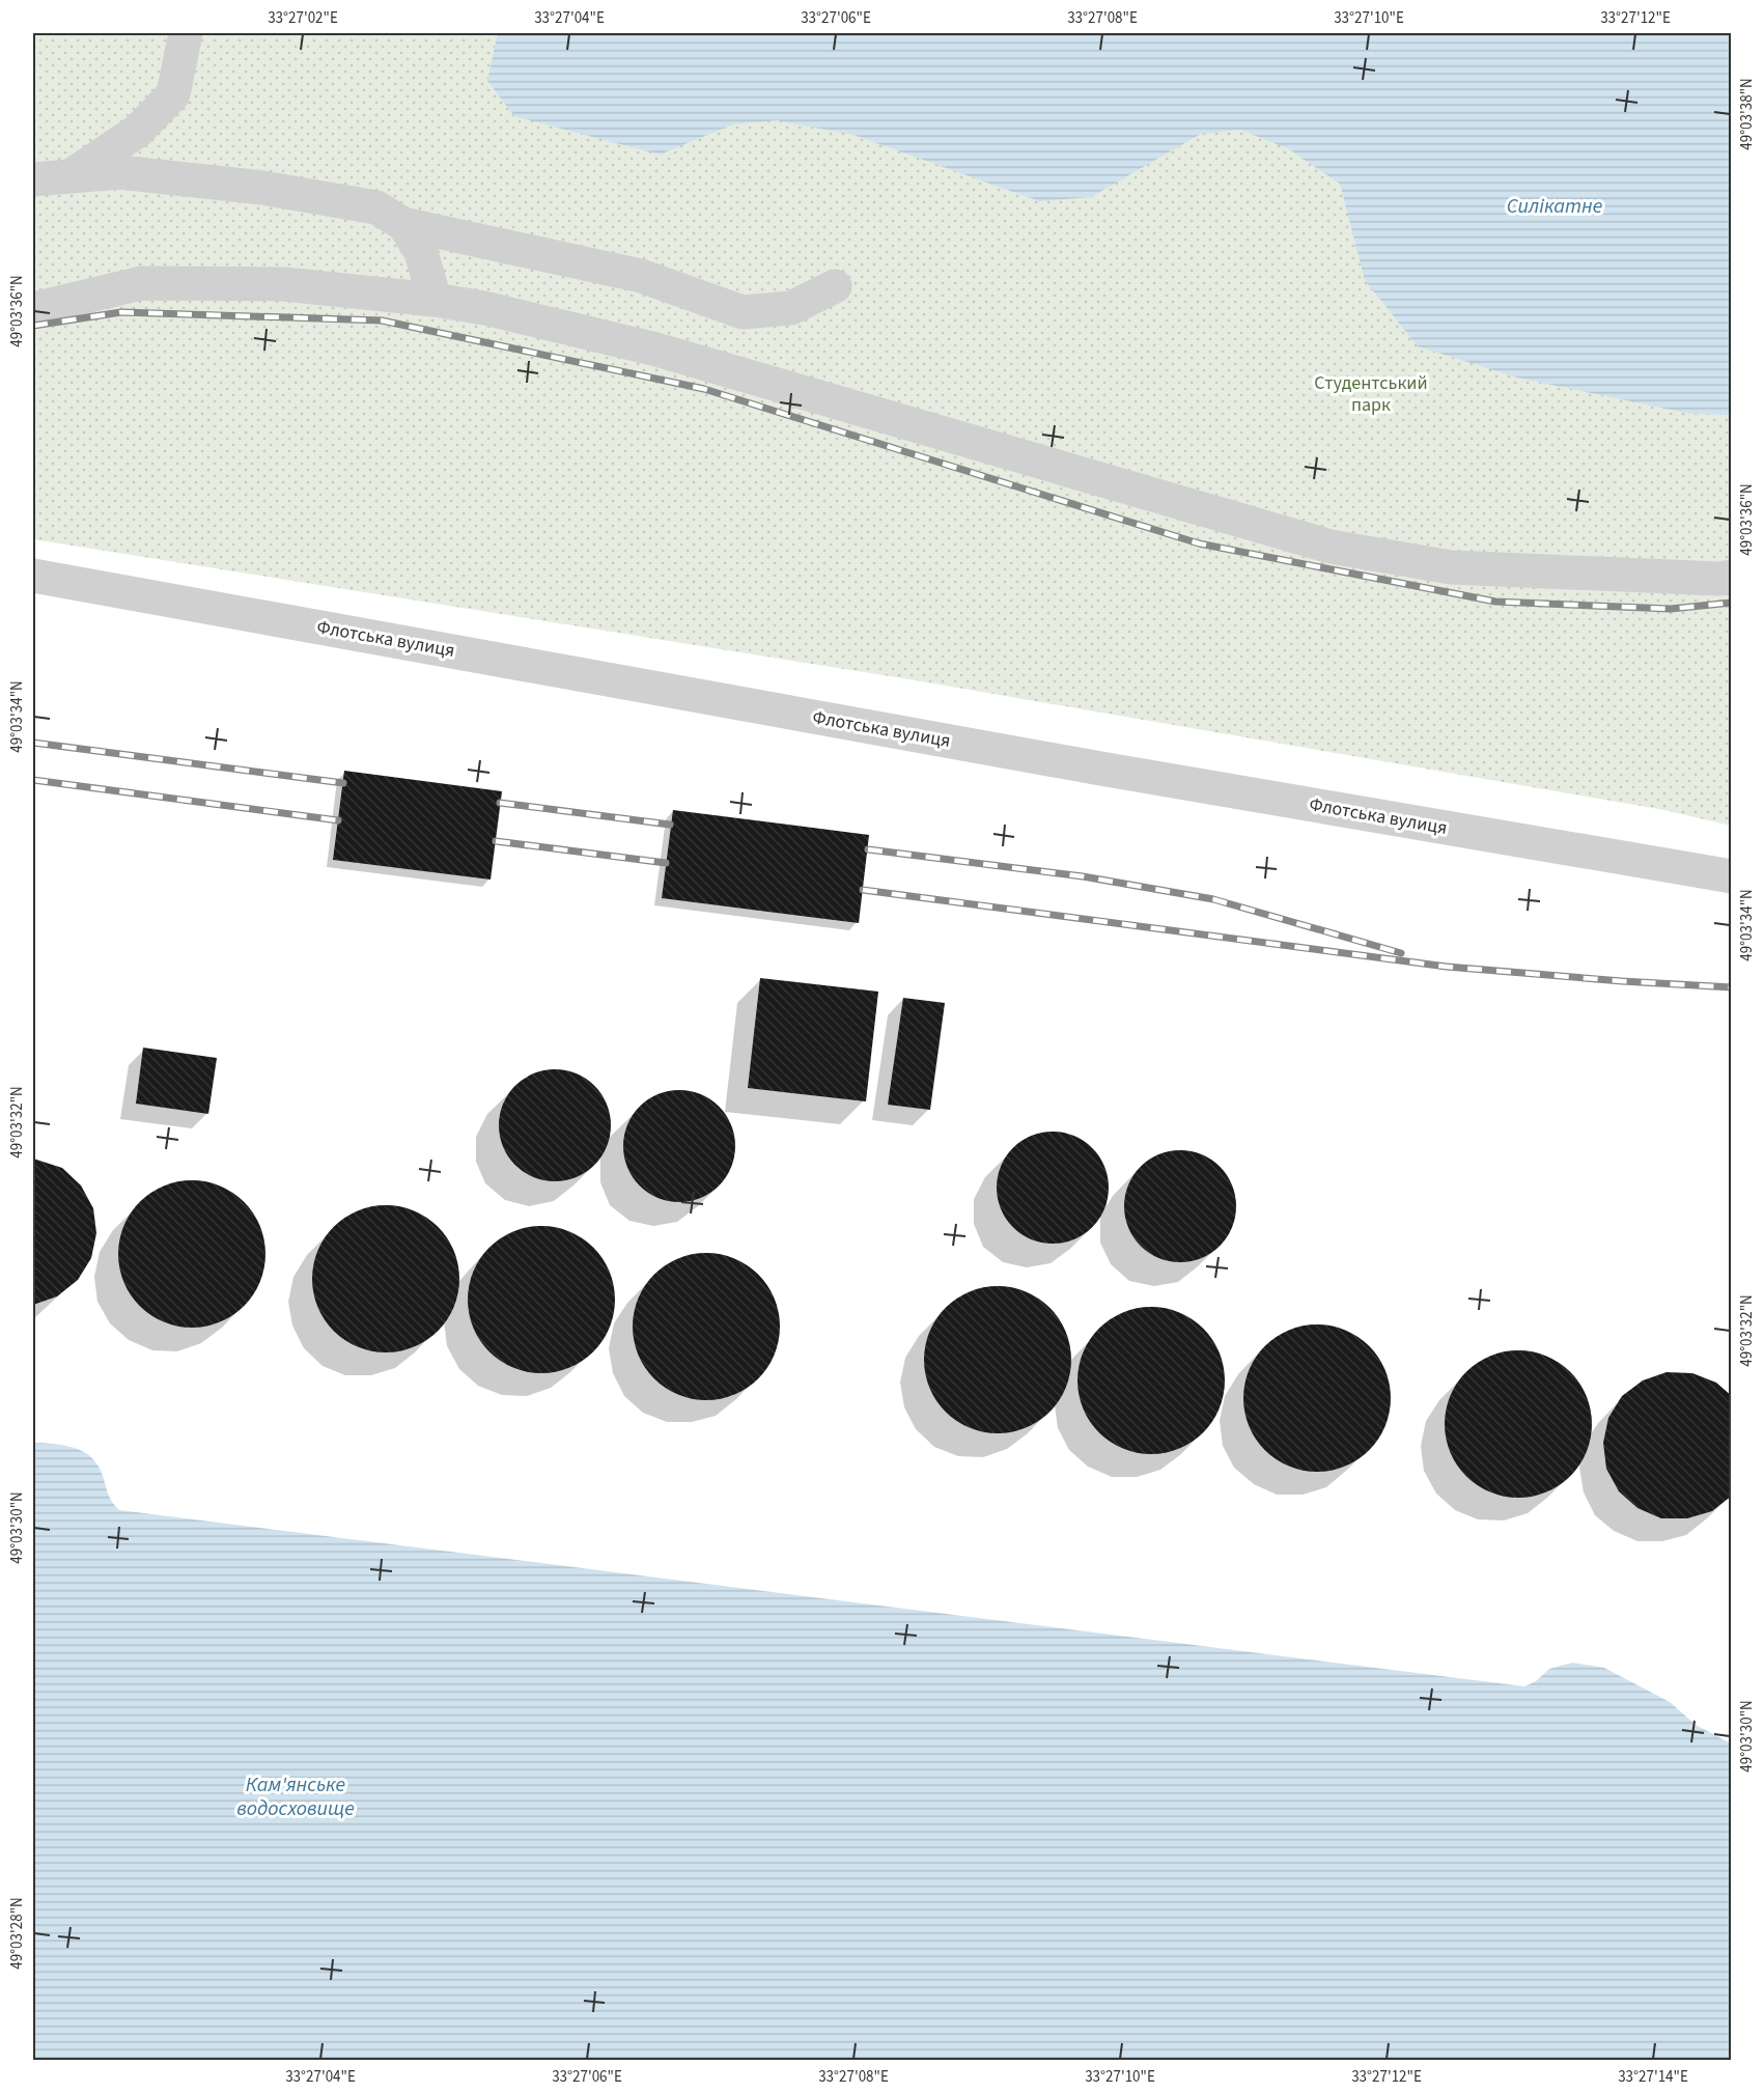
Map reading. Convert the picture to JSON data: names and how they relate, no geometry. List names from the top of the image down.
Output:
{
  "streets": {
    "street": ["Флотська вулиця"]
  },
  "water": ["Силікатне", "Кам'янське водосховище"],
  "parks": ["Студентський парк"],
  "coordinates": [
    "33°27'02\"E",
    "33°27'04\"E",
    "33°27'06\"E",
    "33°27'08\"E",
    "33°27'10\"E",
    "33°27'12\"E",
    "49°03'38\"N",
    "49°03'36\"N",
    "49°03'34\"N",
    "49°03'32\"N",
    "49°03'30\"N",
    "49°03'28\"N",
    "33°27'14\"E"
  ]
}
